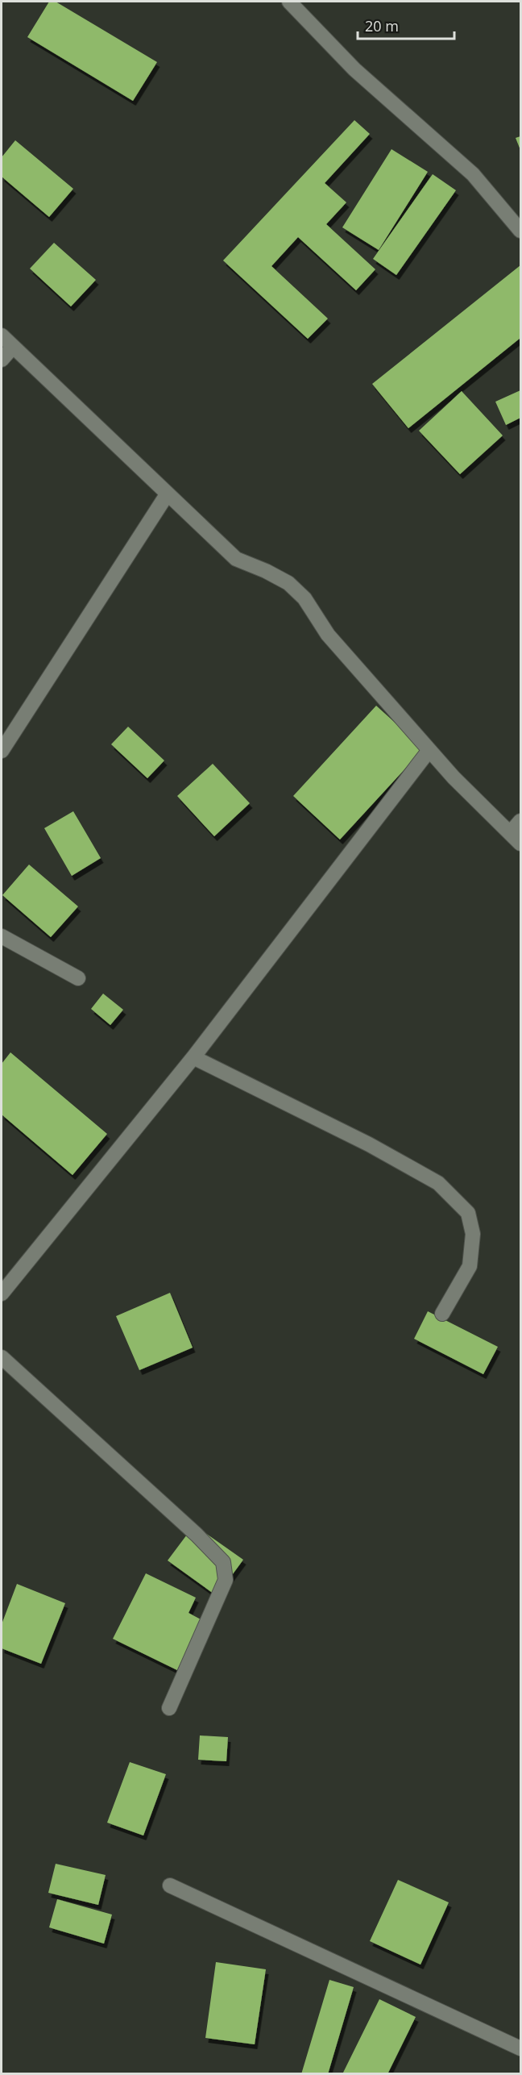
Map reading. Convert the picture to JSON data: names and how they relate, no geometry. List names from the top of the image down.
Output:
{
  "scale_bar": "20 m"
}
